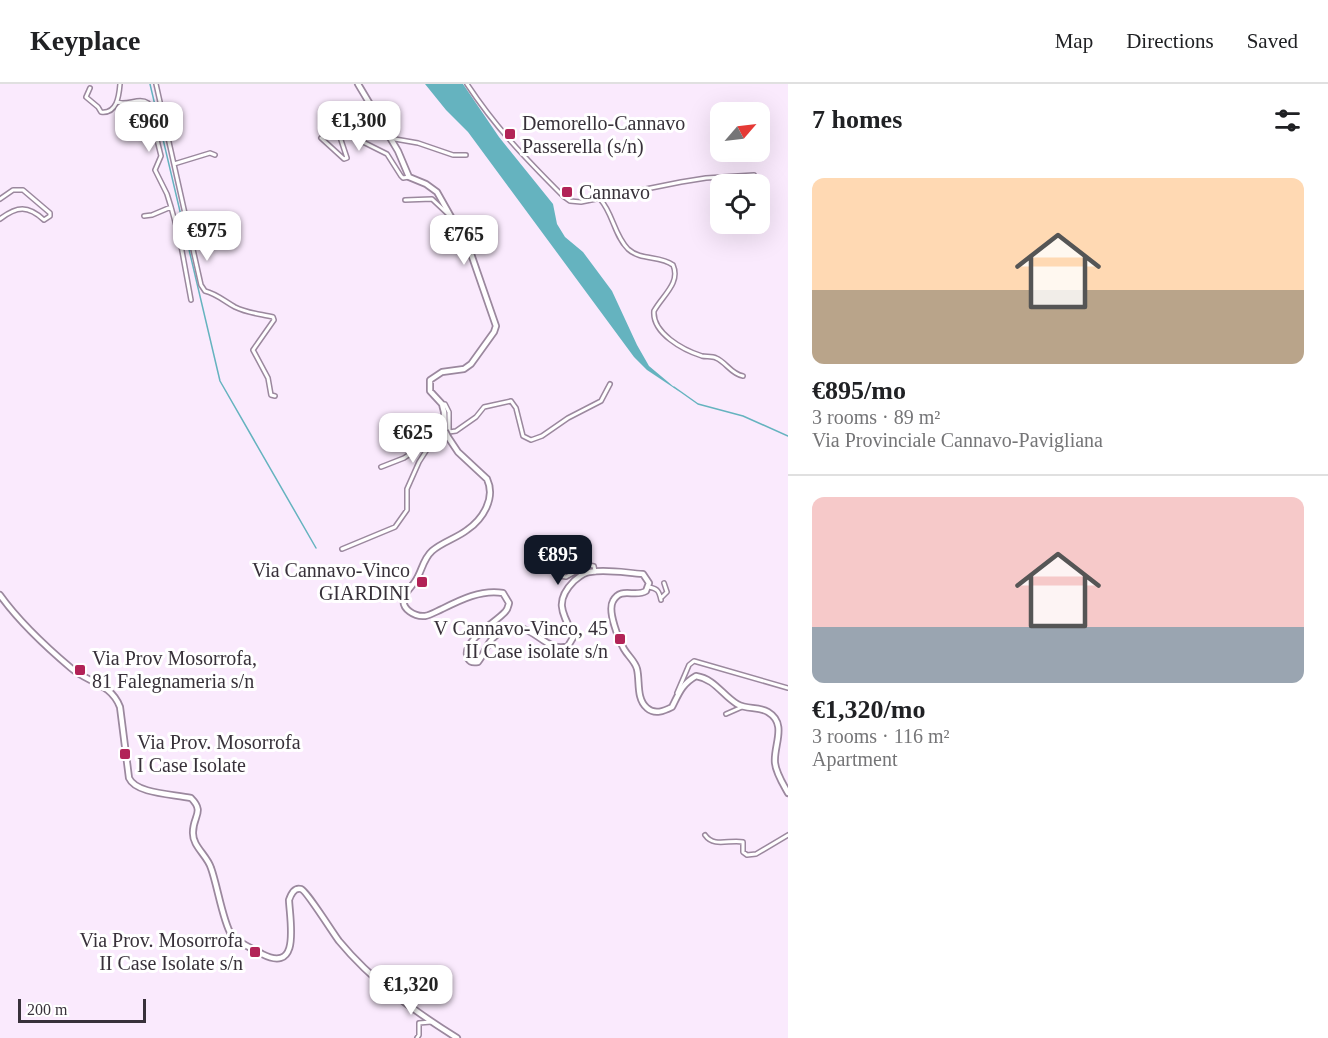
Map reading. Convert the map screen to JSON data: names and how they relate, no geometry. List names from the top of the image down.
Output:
{
  "places": {
    "transit": [
      "Demorello-Cannavo Passerella (s/n)",
      "Cannavo",
      "Via Cannavo-Vinco GIARDINI",
      "V Cannavo-Vinco, 45 II Case isolate s/n",
      "Via Prov Mosorrofa, 81 Falegnameria s/n",
      "Via Prov. Mosorrofa I Case Isolate",
      "Via Prov. Mosorrofa II Case Isolate s/n"
    ]
  },
  "scale_bar": "200 m",
  "north": "top right",
  "page": {
    "header": "Keyplace",
    "nav": ["Map", "Directions", "Saved"],
    "heading": "7 homes",
    "price": [
      "€1,300",
      "€960",
      "€975",
      "€765",
      "€625",
      "€895",
      "€1,320"
    ],
    "list": [
      {
        "name": "€895/mo",
        "note": "3 rooms · 89 m² · Via Provinciale Cannavo-Pavigliana"
      },
      {
        "name": "€1,320/mo",
        "note": "3 rooms · 116 m² · Apartment"
      }
    ],
    "scale": "200 m"
  }
}
